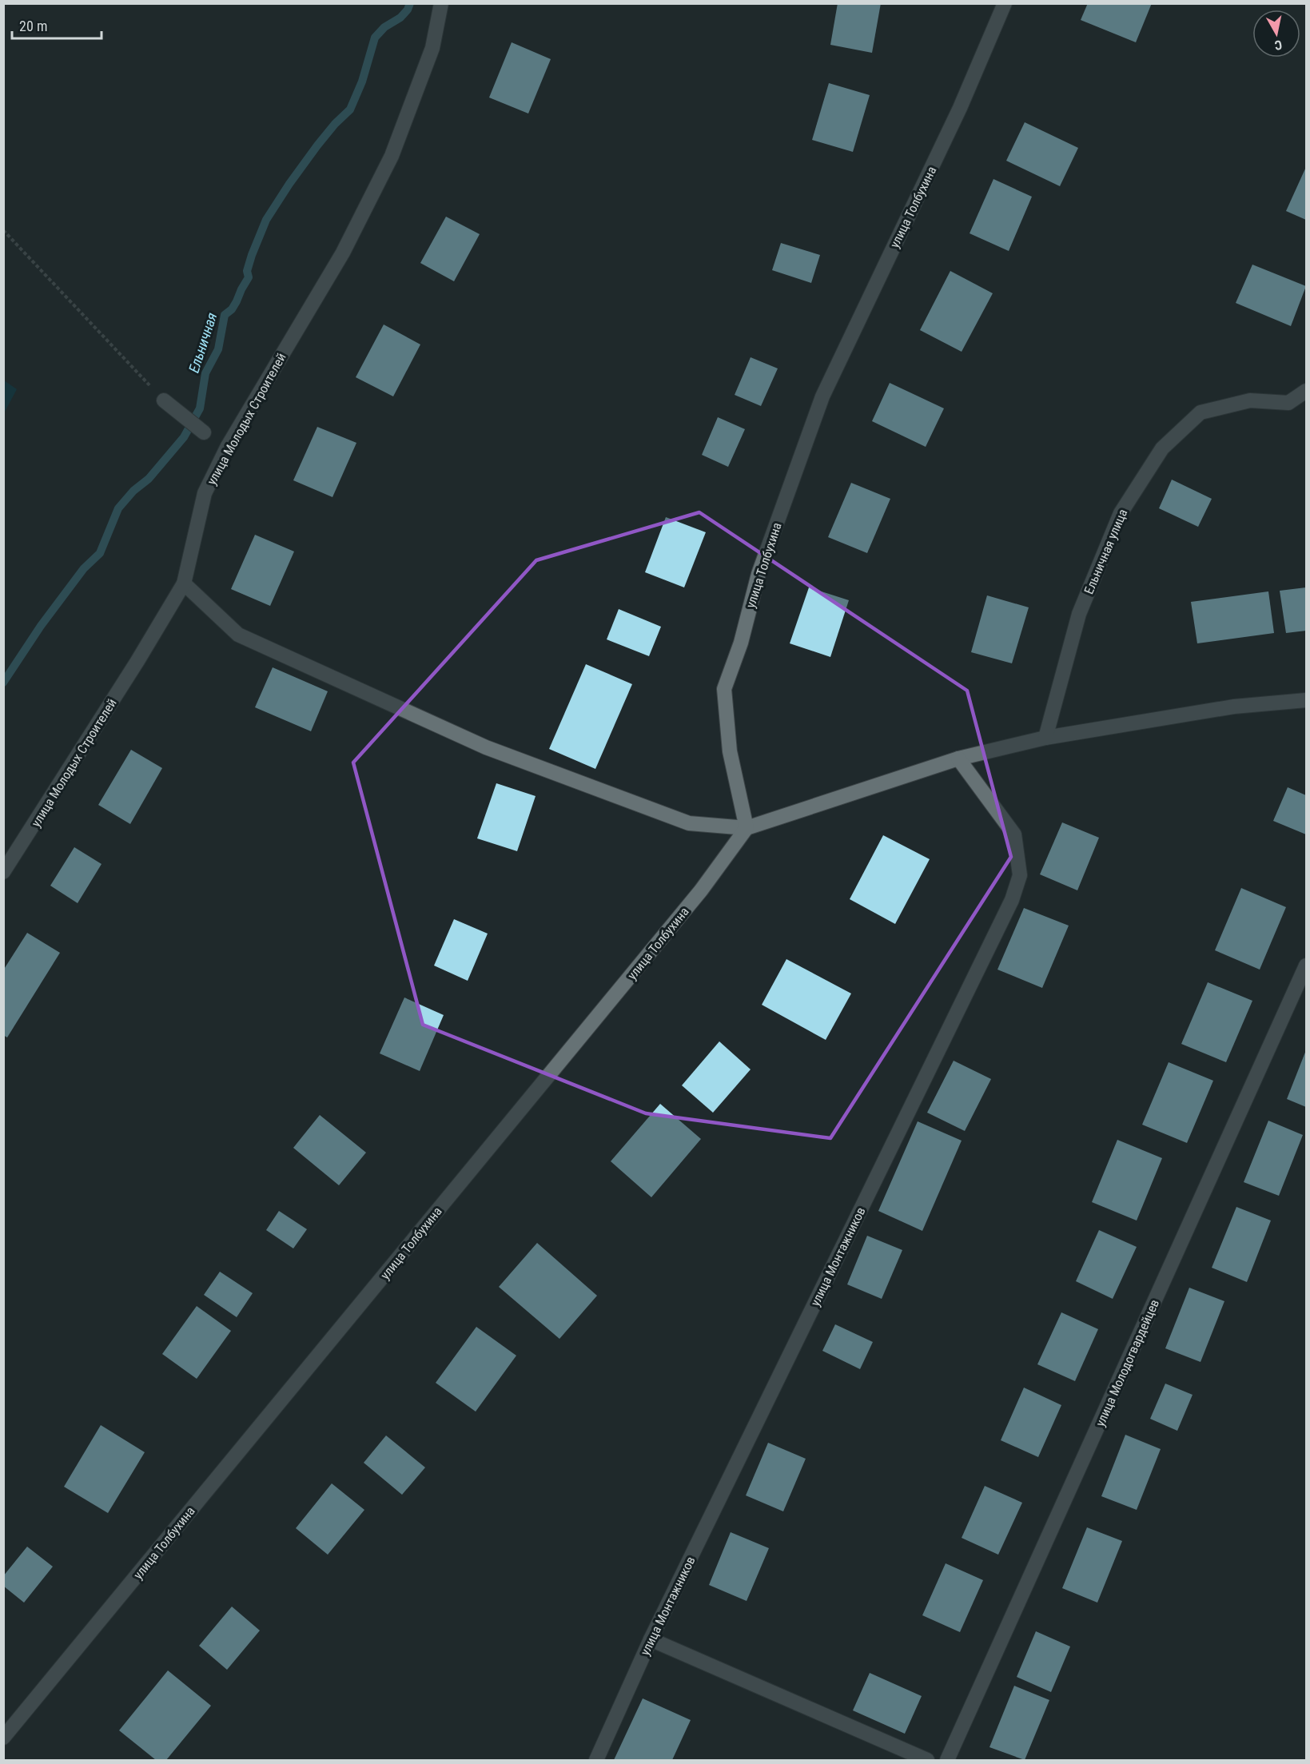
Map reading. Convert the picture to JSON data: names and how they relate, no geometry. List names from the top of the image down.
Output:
{
  "streets": {
    "street": [
      "улица Толбухина",
      "улица Молодых Строителей",
      "Ельничная улица",
      "улица Монтажников",
      "улица Молодогвардейцев"
    ]
  },
  "water": ["Ельничная"],
  "scale_bar": "20 m",
  "north": "bottom"
}
